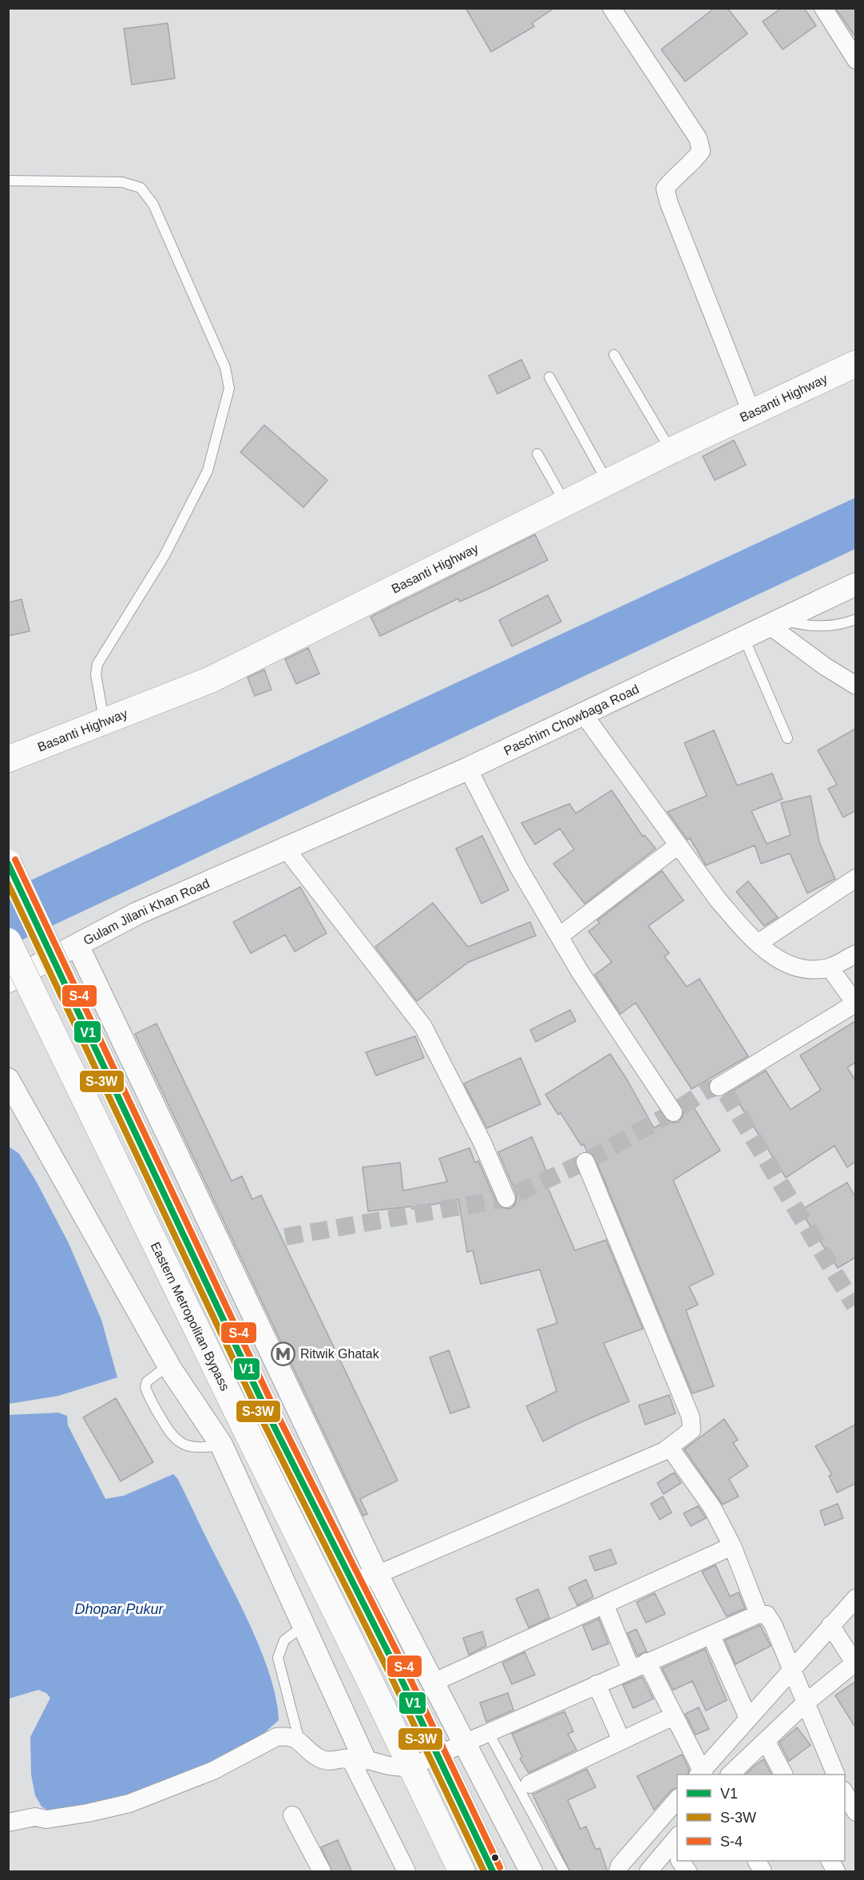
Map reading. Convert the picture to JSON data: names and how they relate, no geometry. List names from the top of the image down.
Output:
{
  "streets": {
    "main road": ["Basanti Highway", "Eastern Metropolitan Bypass"],
    "street": ["Paschim Chowbaga Road", "Gulam Jilani Khan Road"]
  },
  "crossings": [
    ["Paschim Chowbaga Road", "Gulam Jilani Khan Road"]
  ],
  "water": ["Dhopar Pukur"],
  "places": {
    "metro station": ["Ritwik Ghatak"]
  },
  "lines": ["transit line S-4", "transit line V1", "transit line S-3W"],
  "legend": ["V1", "S-3W", "S-4"]
}
